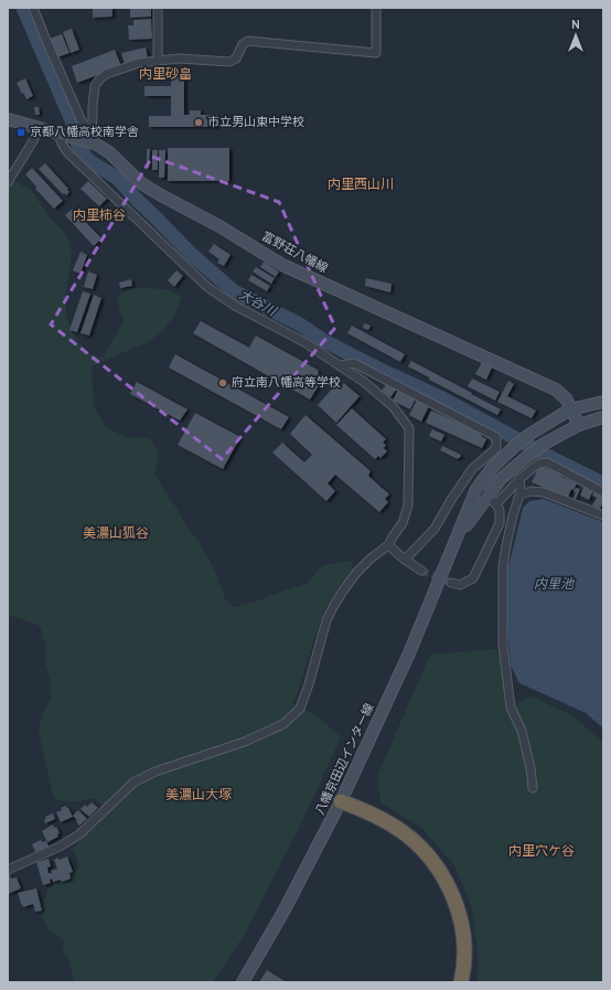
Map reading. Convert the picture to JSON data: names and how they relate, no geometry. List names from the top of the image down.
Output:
{
  "streets": {
    "main road": ["富野荘八幡線", "八幡京田辺インター線"]
  },
  "crossings": [
    ["富野荘八幡線", "八幡京田辺インター線"]
  ],
  "districts": [
    "内里砂畠",
    "内里西山川",
    "内里柿谷",
    "美濃山狐谷",
    "美濃山大塚",
    "内里穴ケ谷"
  ],
  "water": ["大谷川", "内里池"],
  "places": {
    "other": ["市立男山東中学校", "府立南八幡高等学校"],
    "transit": ["京都八幡高校南学舎"]
  },
  "north": "top"
}
